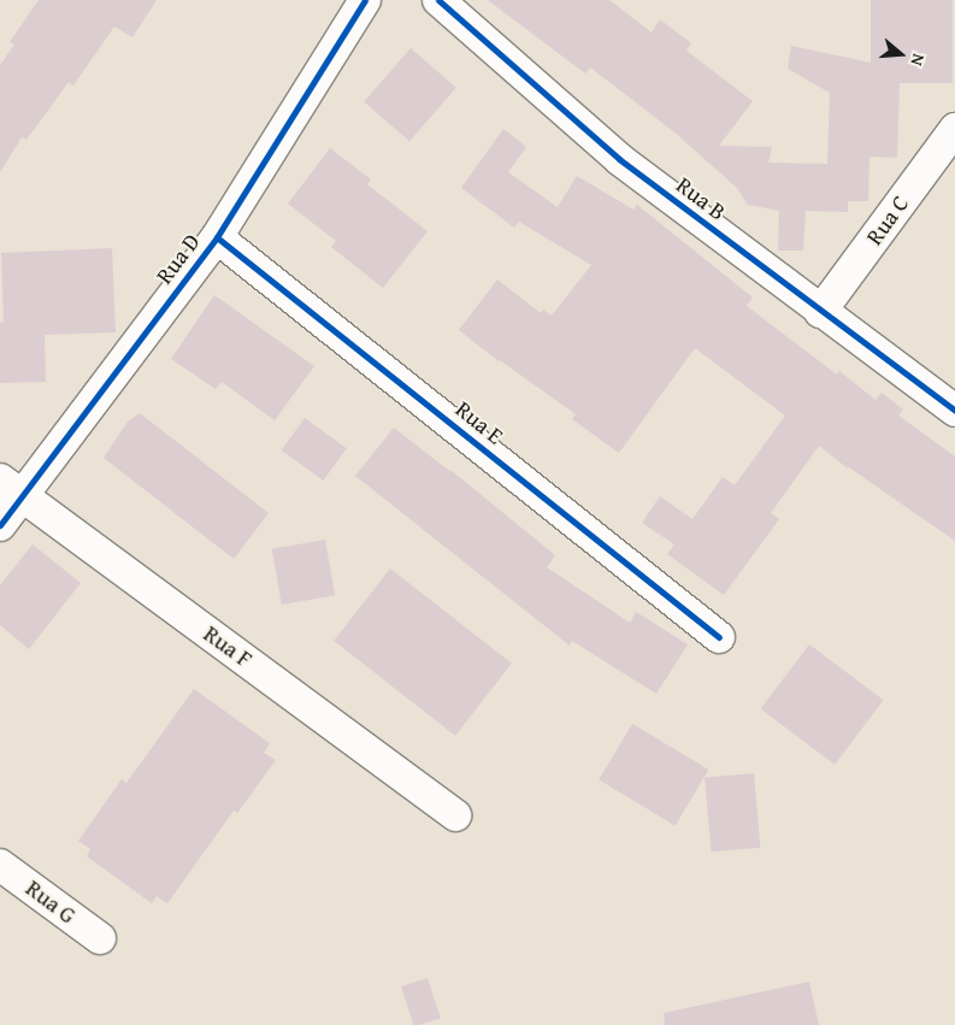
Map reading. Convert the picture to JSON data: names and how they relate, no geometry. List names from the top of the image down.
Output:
{
  "streets": {
    "street": [
      "Rua B",
      "Rua C",
      "Rua D",
      "Rua E",
      "Rua F",
      "Rua G"
    ]
  },
  "crossings": [
    ["Rua B", "Rua C"],
    ["Rua D", "Rua E"],
    ["Rua D", "Rua F"]
  ],
  "north": "right"
}
